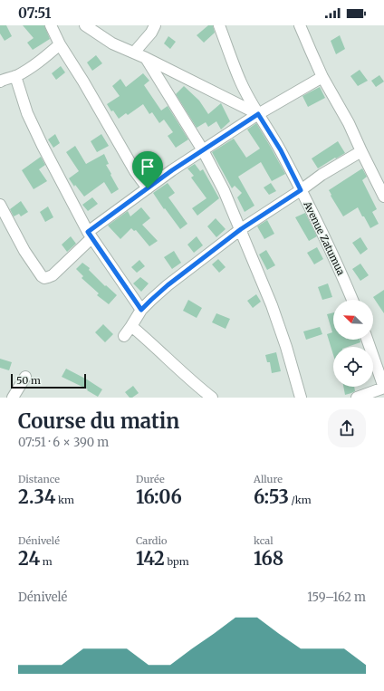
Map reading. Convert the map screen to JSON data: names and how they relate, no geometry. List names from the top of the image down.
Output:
{
  "streets": {
    "street": ["Avenue Zatumua"]
  },
  "scale_bar": "50 m",
  "north": "top left",
  "page": {
    "status": "07:51",
    "scale": "50 m",
    "heading": ["Course du matin", "07:51 · 6 × 390 m"],
    "stats": [
      ["Distance", "2.34 km"],
      ["Durée", "16:06"],
      ["Allure", "6:53 /km"],
      ["Dénivelé", "24 m"],
      ["Cardio", "142 bpm"],
      ["kcal", "168"]
    ],
    "chart": ["Dénivelé", "159–162 m"]
  }
}
